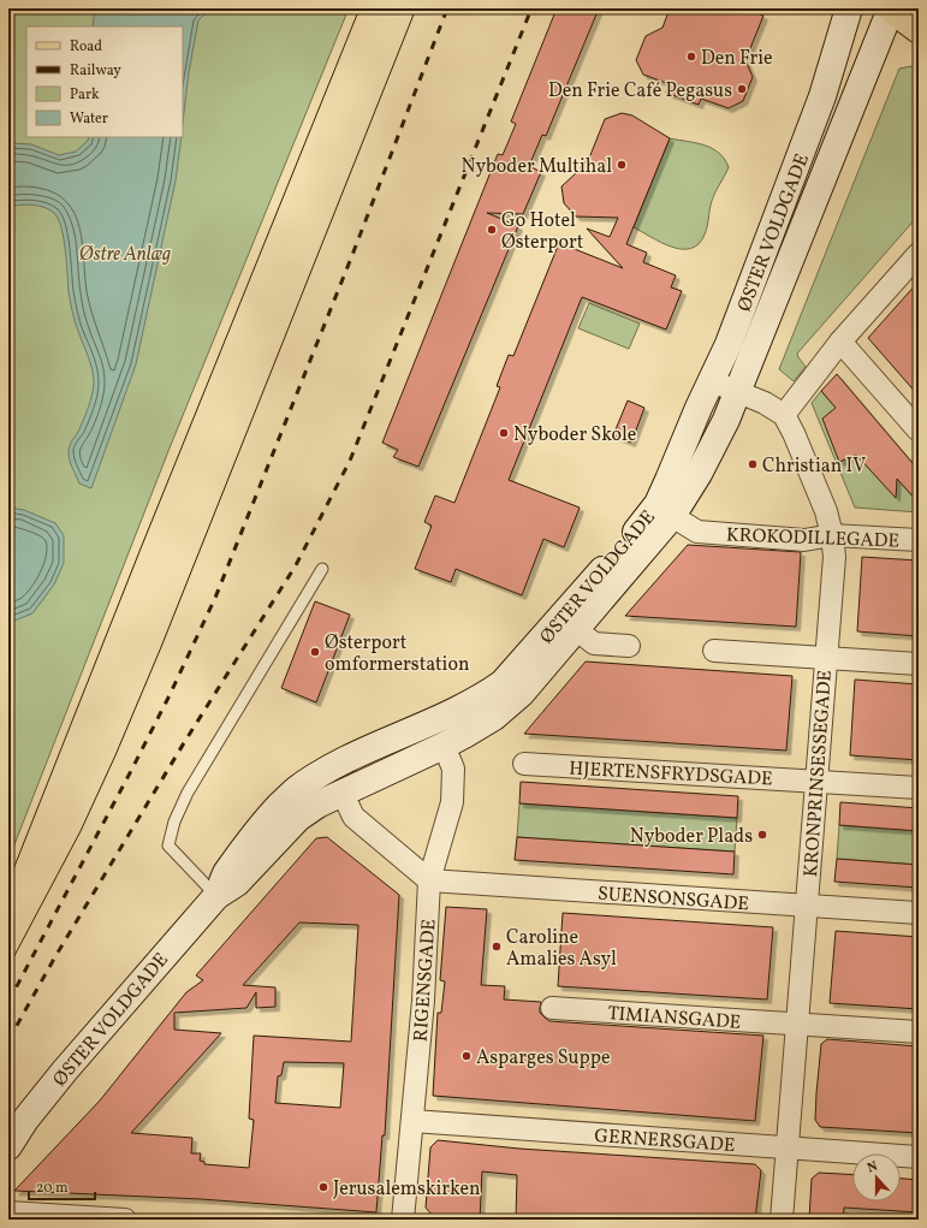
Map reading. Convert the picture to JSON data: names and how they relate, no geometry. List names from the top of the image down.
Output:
{
  "streets": {
    "street": [
      "ØSTER VOLDGADE",
      "KROKODILLEGADE",
      "HJERTENSFRYDSGADE",
      "KRONPRINSESSEGADE",
      "SUENSONSGADE",
      "RIGENSGADE",
      "TIMIANSGADE",
      "GERNERSGADE"
    ]
  },
  "crossings": [
    ["ØSTER VOLDGADE", "KROKODILLEGADE"],
    ["ØSTER VOLDGADE", "RIGENSGADE"],
    ["KROKODILLEGADE", "KRONPRINSESSEGADE"],
    ["HJERTENSFRYDSGADE", "KRONPRINSESSEGADE"],
    ["KRONPRINSESSEGADE", "SUENSONSGADE"],
    ["KRONPRINSESSEGADE", "TIMIANSGADE"],
    ["KRONPRINSESSEGADE", "GERNERSGADE"],
    ["SUENSONSGADE", "RIGENSGADE"],
    ["RIGENSGADE", "GERNERSGADE"]
  ],
  "parks": ["Østre Anlæg"],
  "places": [
    "Den Frie",
    "Den Frie Café Pegasus",
    "Nyboder Multihal",
    "Go Hotel Østerport",
    "Nyboder Skole",
    "Christian IV",
    "Østerport omformerstation",
    "Nyboder Plads",
    "Caroline Amalies Asyl",
    "Asparges Suppe",
    "Jerusalemskirken"
  ],
  "legend": [
    "Road",
    "Railway",
    "Park",
    "Water"
  ],
  "scale_bar": "20 m",
  "north": "top"
}
